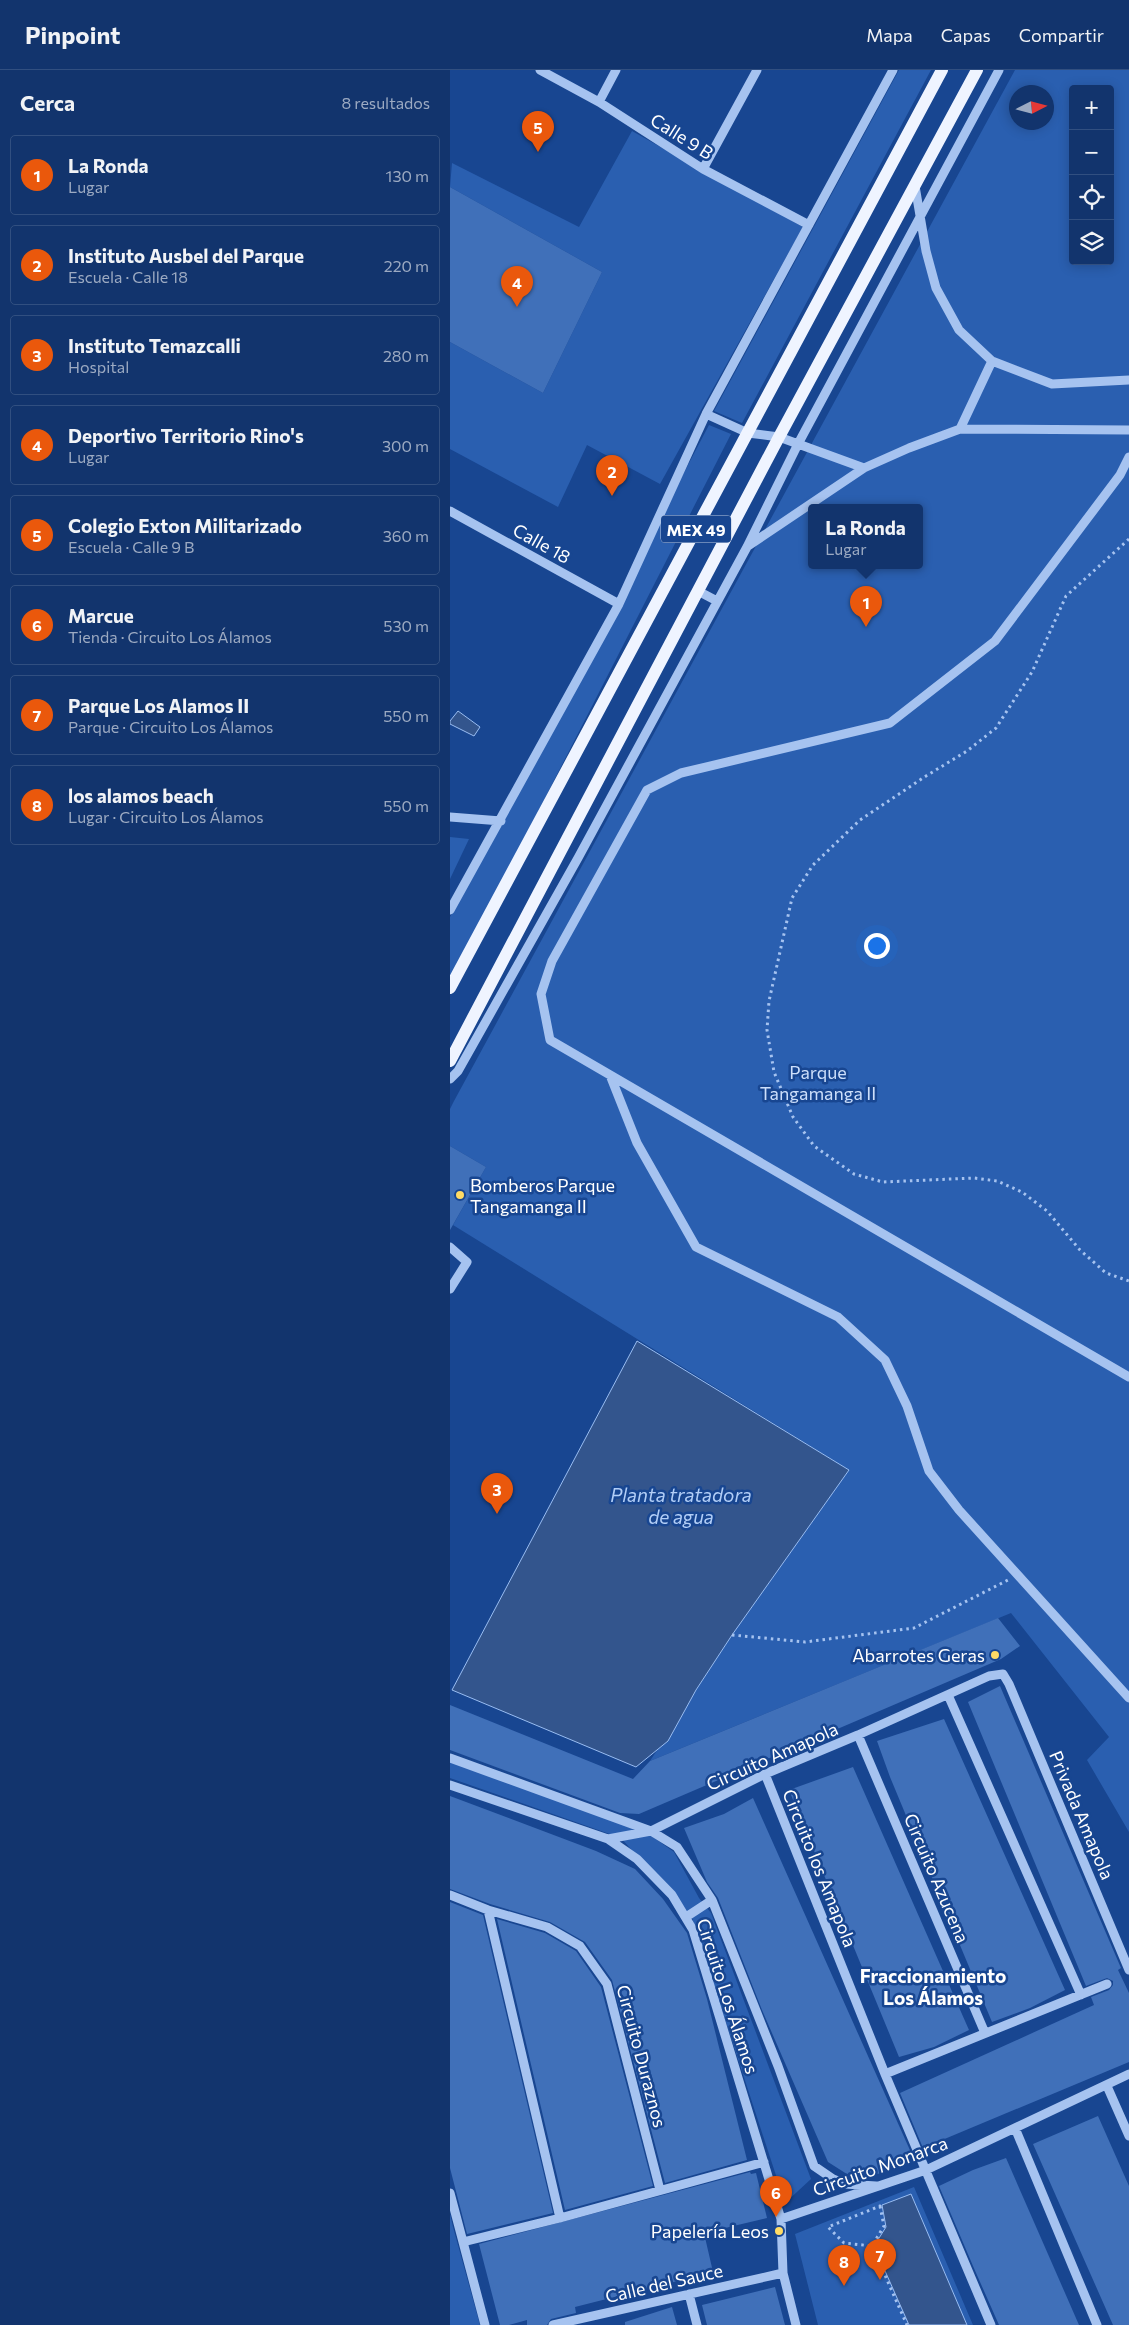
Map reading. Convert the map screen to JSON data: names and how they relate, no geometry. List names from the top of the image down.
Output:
{
  "streets": {
    "main road": ["MEX 49"],
    "street": [
      "Calle 9 B",
      "Calle 18",
      "Circuito Amapola",
      "Privada Amapola",
      "Circuito los Amapola",
      "Circuito Azucena",
      "Circuito Los Álamos",
      "Circuito Duraznos",
      "Circuito Monarca",
      "Calle del Sauce"
    ]
  },
  "crossings": [
    ["Circuito Amapola", "Privada Amapola"],
    ["Circuito Amapola", "Circuito los Amapola"],
    ["Circuito Amapola", "Circuito Azucena"],
    ["Circuito Amapola", "Circuito Los Álamos"],
    ["Circuito los Amapola", "Circuito Monarca"],
    ["Circuito Los Álamos", "Circuito Monarca"],
    ["Circuito Los Álamos", "Calle del Sauce"]
  ],
  "districts": ["Fraccionamiento Los Álamos"],
  "water": ["Planta tratadora de agua"],
  "parks": ["Parque Tangamanga II"],
  "places": ["Bomberos Parque Tangamanga II", "Abarrotes Geras", "Papelería Leos"],
  "north": "right",
  "page": {
    "header": "Pinpoint",
    "nav": ["Mapa", "Capas", "Compartir"],
    "heading": ["Cerca", "8 resultados"],
    "map_buttons": ["+", "−"],
    "pins": [
      "5",
      "4",
      "2",
      "1",
      "3",
      "6",
      "7",
      "8"
    ],
    "list": [
      {
        "mark": "1",
        "name": "La Ronda",
        "note": "Lugar",
        "value": "130 m"
      },
      {
        "mark": "2",
        "name": "Instituto Ausbel del Parque",
        "note": "Escuela · Calle 18",
        "value": "220 m"
      },
      {
        "mark": "3",
        "name": "Instituto Temazcalli",
        "note": "Hospital",
        "value": "280 m"
      },
      {
        "mark": "4",
        "name": "Deportivo Territorio Rino's",
        "note": "Lugar",
        "value": "300 m"
      },
      {
        "mark": "5",
        "name": "Colegio Exton Militarizado",
        "note": "Escuela · Calle 9 B",
        "value": "360 m"
      },
      {
        "mark": "6",
        "name": "Marcue",
        "note": "Tienda · Circuito Los Álamos",
        "value": "530 m"
      },
      {
        "mark": "7",
        "name": "Parque Los Alamos II",
        "note": "Parque · Circuito Los Álamos",
        "value": "550 m"
      },
      {
        "mark": "8",
        "name": "los alamos beach",
        "note": "Lugar · Circuito Los Álamos",
        "value": "550 m"
      }
    ],
    "popup": ["La Ronda", "Lugar"]
  }
}
